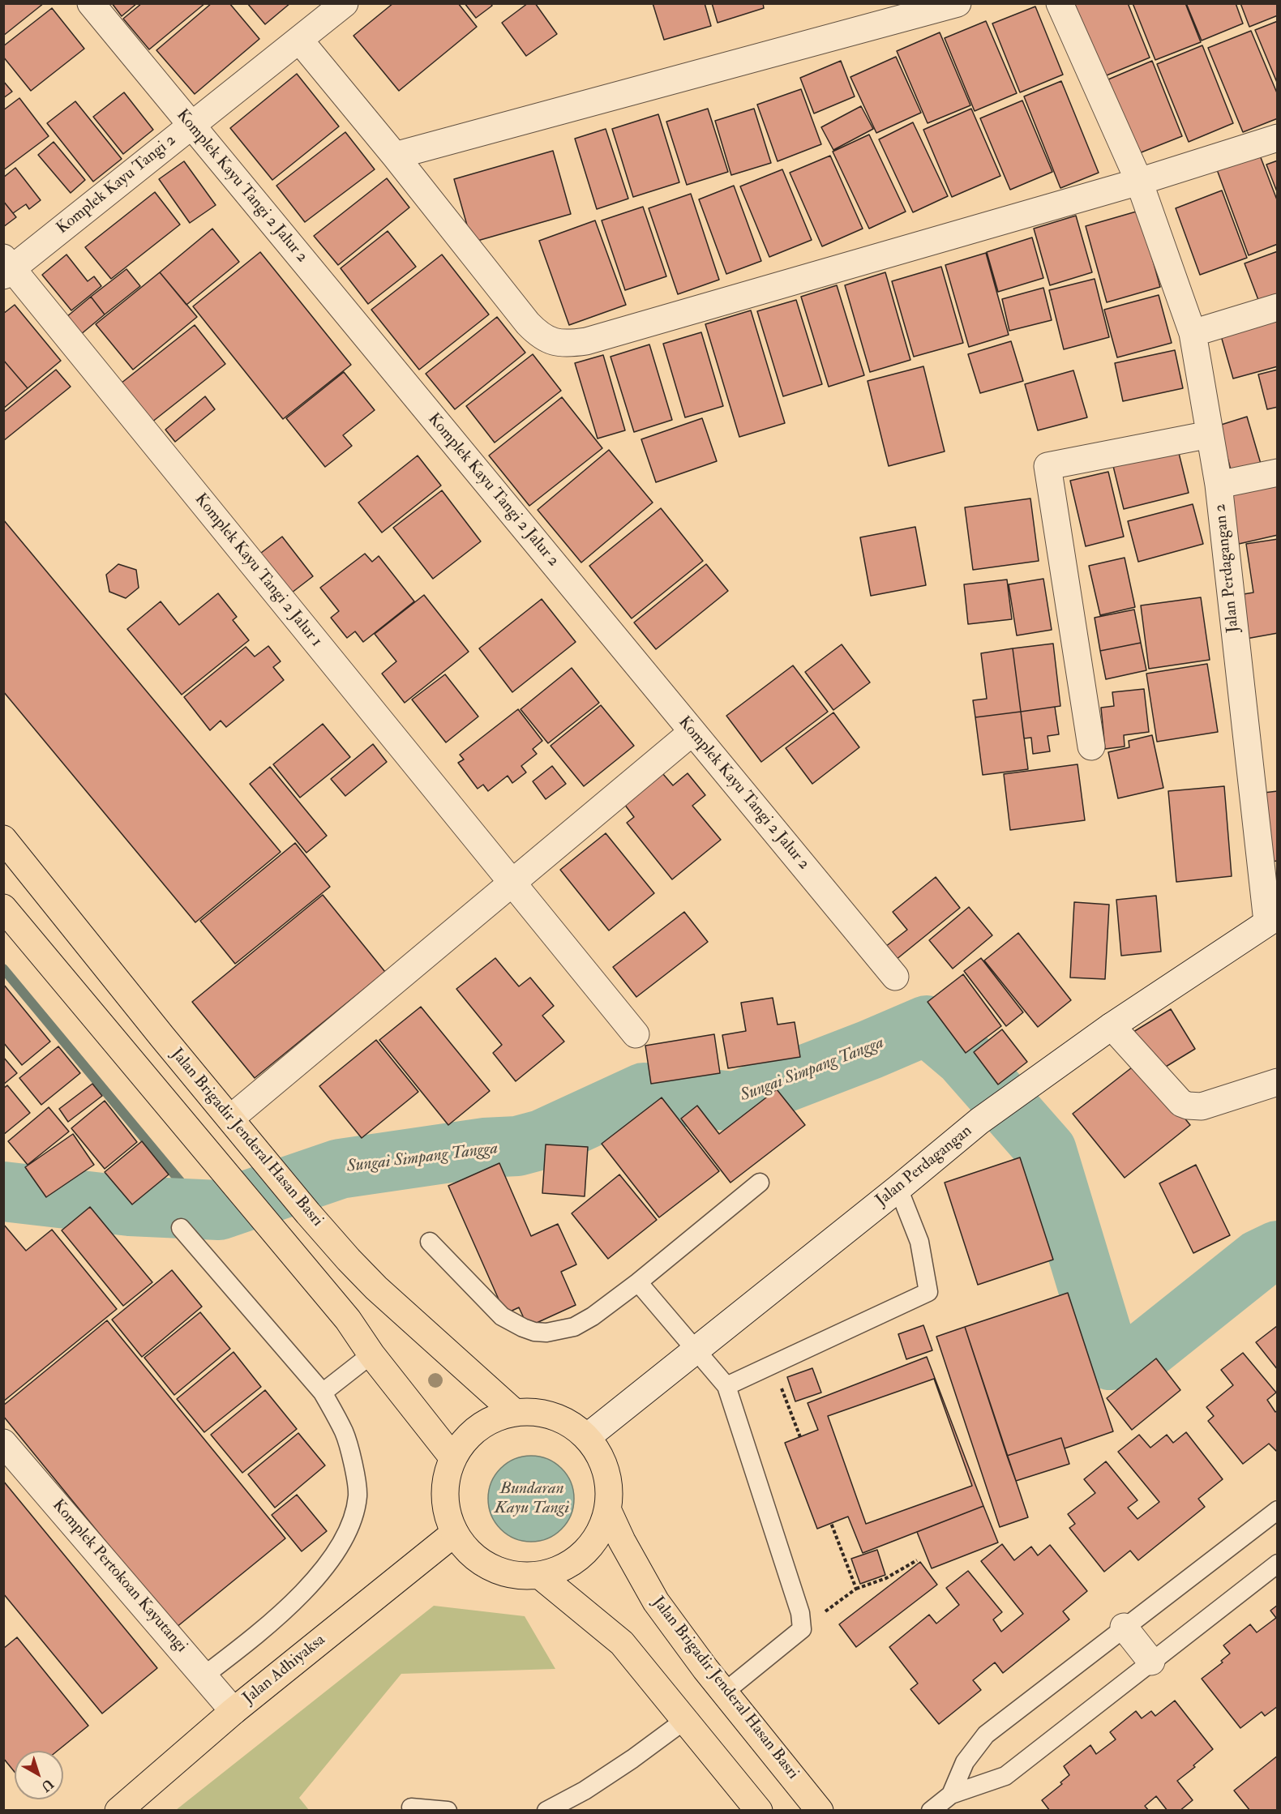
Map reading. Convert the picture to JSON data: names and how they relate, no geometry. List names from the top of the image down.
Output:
{
  "streets": {
    "main road": ["Jalan Brigadir Jenderal Hasan Basri", "Jalan Adhiyaksa"],
    "street": [
      "Komplek Kayu Tangi 2",
      "Komplek Kayu Tangi 2 Jalur 2",
      "Jalan Perdagangan 2",
      "Komplek Kayu Tangi 2 Jalur 1",
      "Jalan Perdagangan",
      "Komplek Pertokoan Kayutangi"
    ]
  },
  "crossings": [
    ["Komplek Kayu Tangi 2", "Komplek Kayu Tangi 2 Jalur 2"],
    ["Komplek Kayu Tangi 2", "Komplek Kayu Tangi 2 Jalur 1"],
    ["Jalan Perdagangan 2", "Jalan Perdagangan"],
    ["Jalan Brigadir Jenderal Hasan Basri", "Jalan Perdagangan"],
    ["Jalan Brigadir Jenderal Hasan Basri", "Jalan Adhiyaksa"],
    ["Jalan Perdagangan", "Jalan Adhiyaksa"],
    ["Komplek Pertokoan Kayutangi", "Jalan Adhiyaksa"]
  ],
  "water": ["Sungai Simpang Tangga", "Bundaran Kayu Tangi"],
  "north": "bottom right"
}
